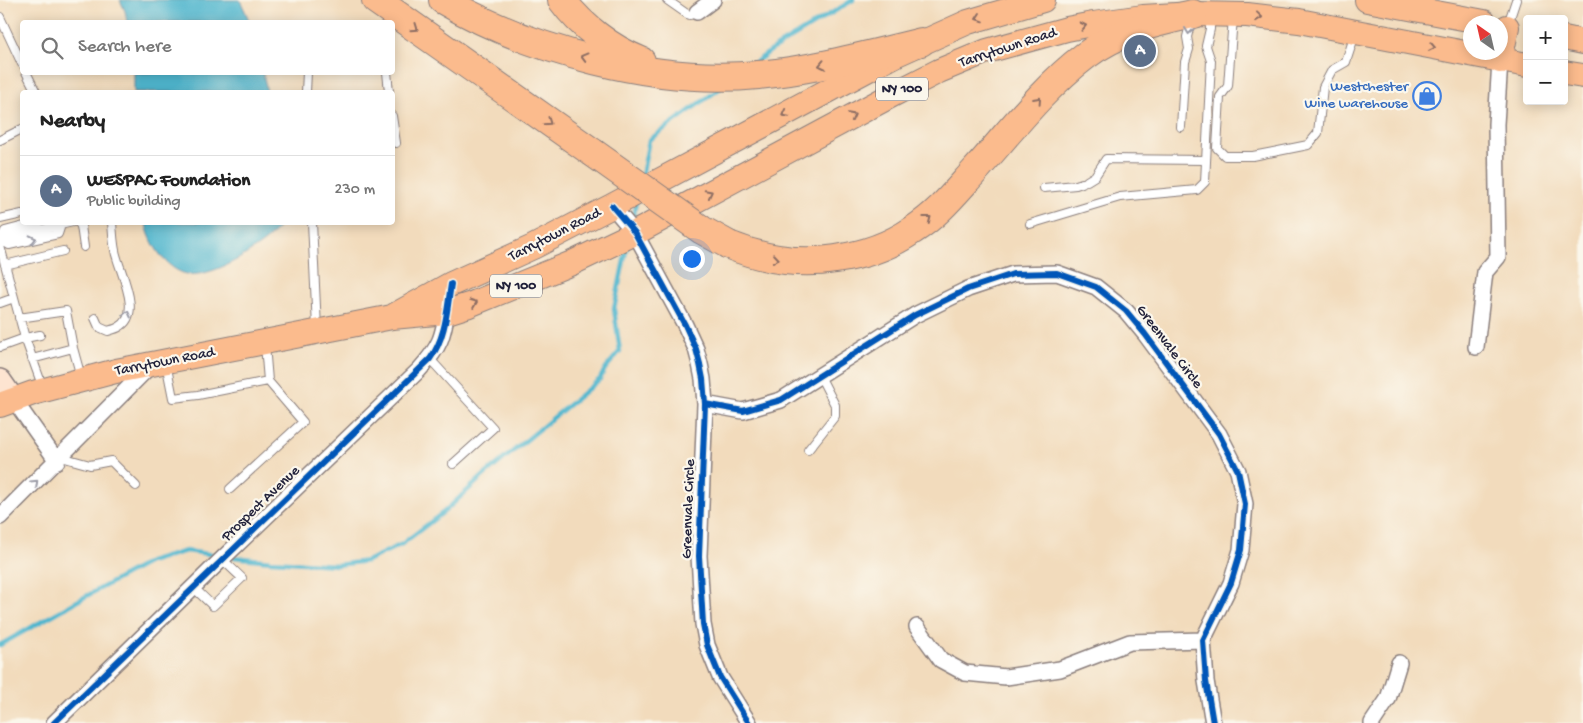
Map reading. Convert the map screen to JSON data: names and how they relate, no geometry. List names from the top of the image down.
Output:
{
  "streets": {
    "main road": ["Tarrytown Road", "NY 100"],
    "street": ["Greenvale Circle", "Prospect Avenue"]
  },
  "crossings": [
    ["Tarrytown Road", "Greenvale Circle"],
    ["Tarrytown Road", "Prospect Avenue"]
  ],
  "places": {
    "shop": ["Westchester Wine warehouse"]
  },
  "north": "top left",
  "page": {
    "map_buttons": ["+", "−"],
    "search": "Search here",
    "pins": "A",
    "heading": "Nearby",
    "list": [
      {
        "mark": "A",
        "name": "WESPAC Foundation",
        "note": "Public building",
        "value": "230 m"
      }
    ]
  }
}
